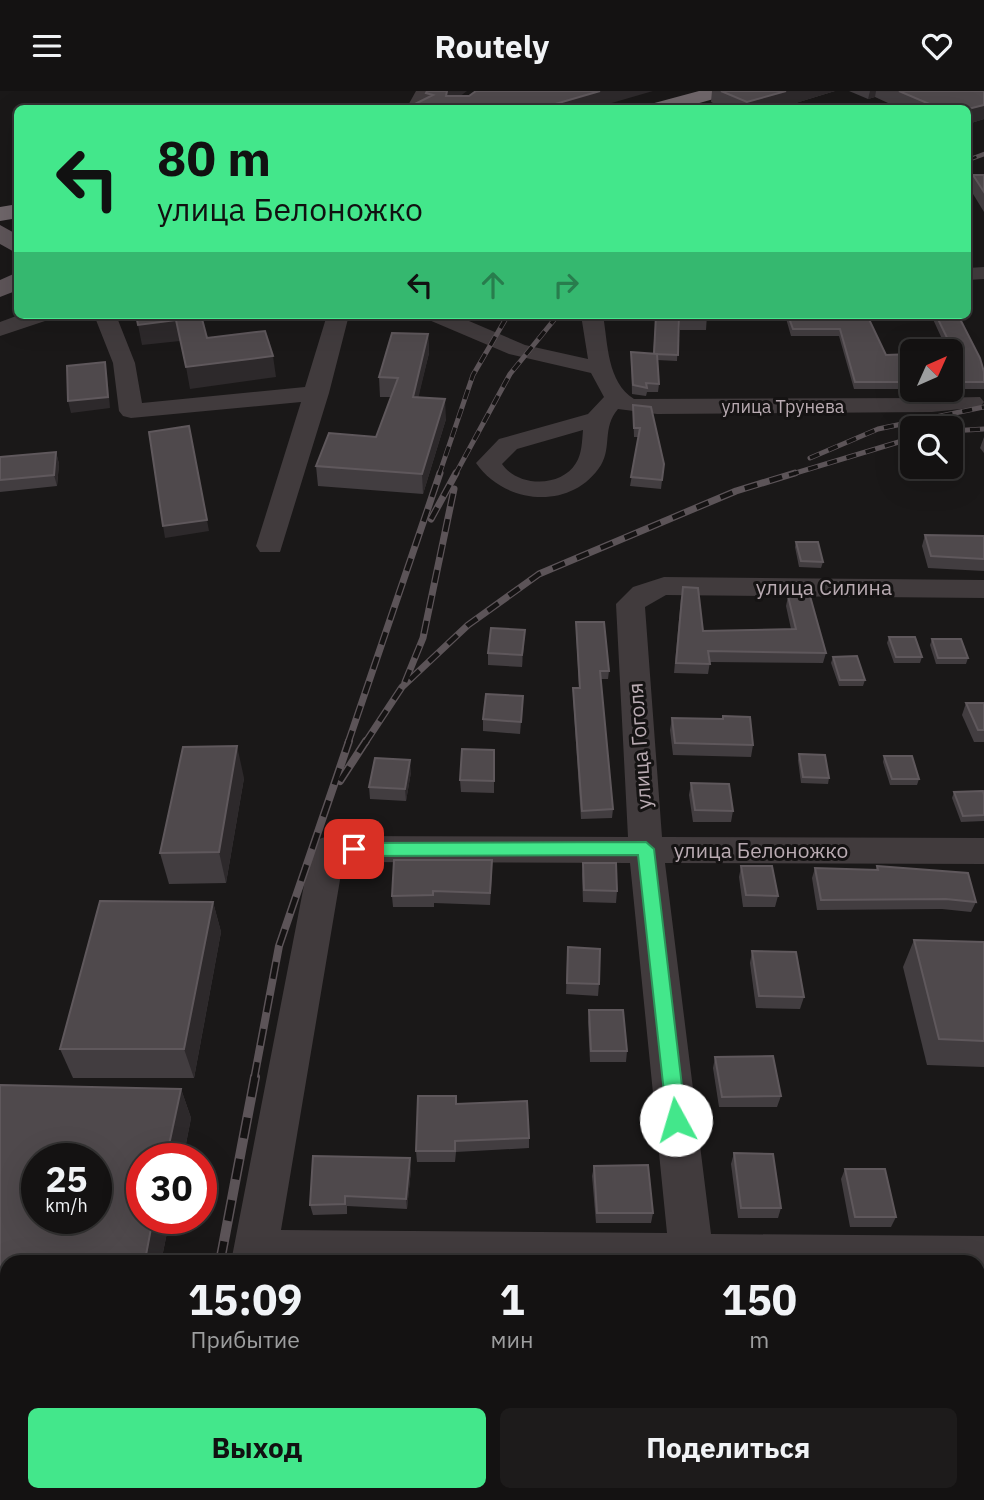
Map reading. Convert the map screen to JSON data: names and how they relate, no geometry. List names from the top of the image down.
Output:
{
  "streets": {
    "street": [
      "улица Трунева",
      "улица Силина",
      "улица Гоголя",
      "улица Белоножко"
    ]
  },
  "crossings": [
    ["улица Силина", "улица Гоголя"],
    ["улица Гоголя", "улица Белоножко"]
  ],
  "north": "top right",
  "page": {
    "header": "Routely",
    "turn": ["80 m", "улица Белоножко"],
    "speed": "25 km/h",
    "limit": "30",
    "eta": [
      "15:09",
      "Прибытие",
      "1",
      "мин",
      "150",
      "m"
    ],
    "buttons": ["Выход", "Поделиться"]
  }
}
